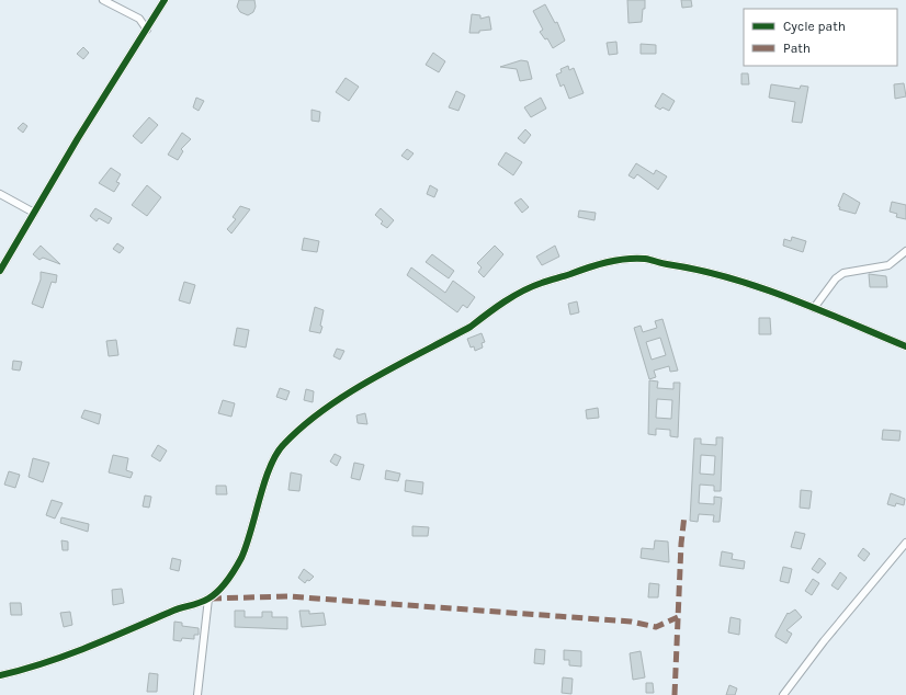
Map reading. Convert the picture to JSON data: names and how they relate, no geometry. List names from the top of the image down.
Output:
{
  "legend": ["Cycle path", "Path"]
}
